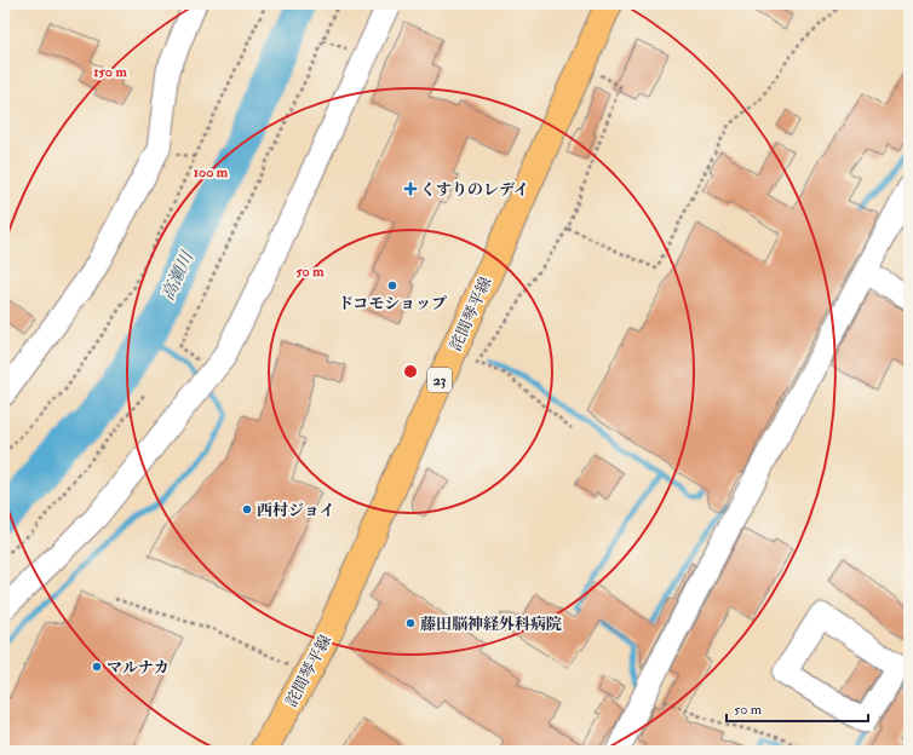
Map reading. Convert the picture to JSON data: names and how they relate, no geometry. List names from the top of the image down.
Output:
{
  "streets": {
    "main road": ["詫間琴平線", "23"]
  },
  "water": ["高瀬川"],
  "places": {
    "health": ["くすりのレデイ"],
    "other": [
      "ドコモショップ",
      "西村ジョイ",
      "藤田脳神経外科病院",
      "マルナカ"
    ]
  },
  "scale_bar": "50 m",
  "rings": ["150 m", "100 m", "50 m"]
}
